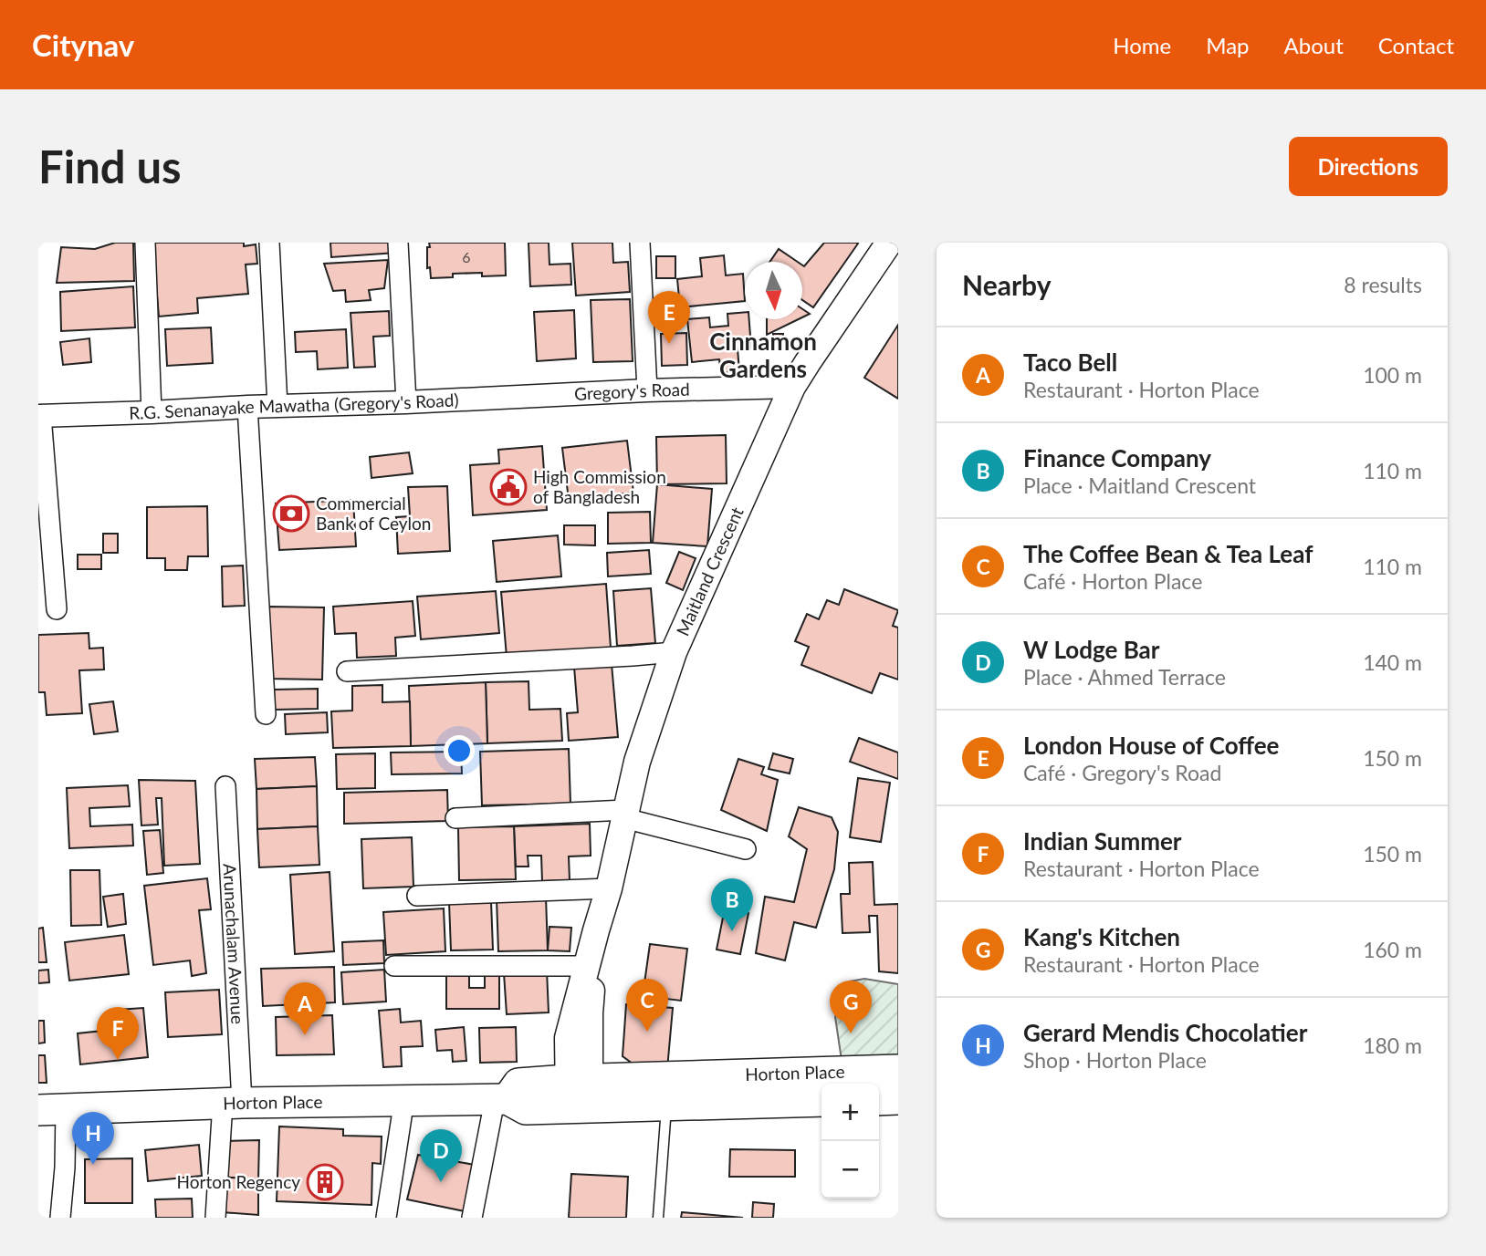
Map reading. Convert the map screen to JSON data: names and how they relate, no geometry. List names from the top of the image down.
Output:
{
  "streets": {
    "highway": ["Horton Place"],
    "main road": ["Maitland Crescent"],
    "street": ["Gregory's Road", "R.G. Senanayake Mawatha (Gregory's Road)", "Arunachalam Avenue"]
  },
  "crossings": [
    ["Gregory's Road", "R.G. Senanayake Mawatha (Gregory's Road)"],
    ["Gregory's Road", "Maitland Crescent"],
    ["Maitland Crescent", "Horton Place"],
    ["Arunachalam Avenue", "Horton Place"]
  ],
  "districts": ["Cinnamon Gardens"],
  "places": {
    "public building": ["High Commission of Bangladesh"],
    "bank": ["Commercial Bank of Ceylon"],
    "building": ["Horton Regency"]
  },
  "house_numbers": ["6"],
  "north": "bottom",
  "page": {
    "header": "Citynav",
    "nav": [
      "Home",
      "Map",
      "About",
      "Contact"
    ],
    "buttons": "Directions",
    "title": "Find us",
    "heading": ["Nearby", "8 results"],
    "pins": [
      "E",
      "B",
      "C",
      "G",
      "A",
      "F",
      "H",
      "D"
    ],
    "list": [
      {
        "mark": "A",
        "name": "Taco Bell",
        "note": "Restaurant · Horton Place",
        "value": "100 m"
      },
      {
        "mark": "B",
        "name": "Finance Company",
        "note": "Place · Maitland Crescent",
        "value": "110 m"
      },
      {
        "mark": "C",
        "name": "The Coffee Bean & Tea Leaf",
        "note": "Café · Horton Place",
        "value": "110 m"
      },
      {
        "mark": "D",
        "name": "W Lodge Bar",
        "note": "Place · Ahmed Terrace",
        "value": "140 m"
      },
      {
        "mark": "E",
        "name": "London House of Coffee",
        "note": "Café · Gregory's Road",
        "value": "150 m"
      },
      {
        "mark": "F",
        "name": "Indian Summer",
        "note": "Restaurant · Horton Place",
        "value": "150 m"
      },
      {
        "mark": "G",
        "name": "Kang's Kitchen",
        "note": "Restaurant · Horton Place",
        "value": "160 m"
      },
      {
        "mark": "H",
        "name": "Gerard Mendis Chocolatier",
        "note": "Shop · Horton Place",
        "value": "180 m"
      }
    ],
    "map_buttons": ["+", "−"]
  }
}
